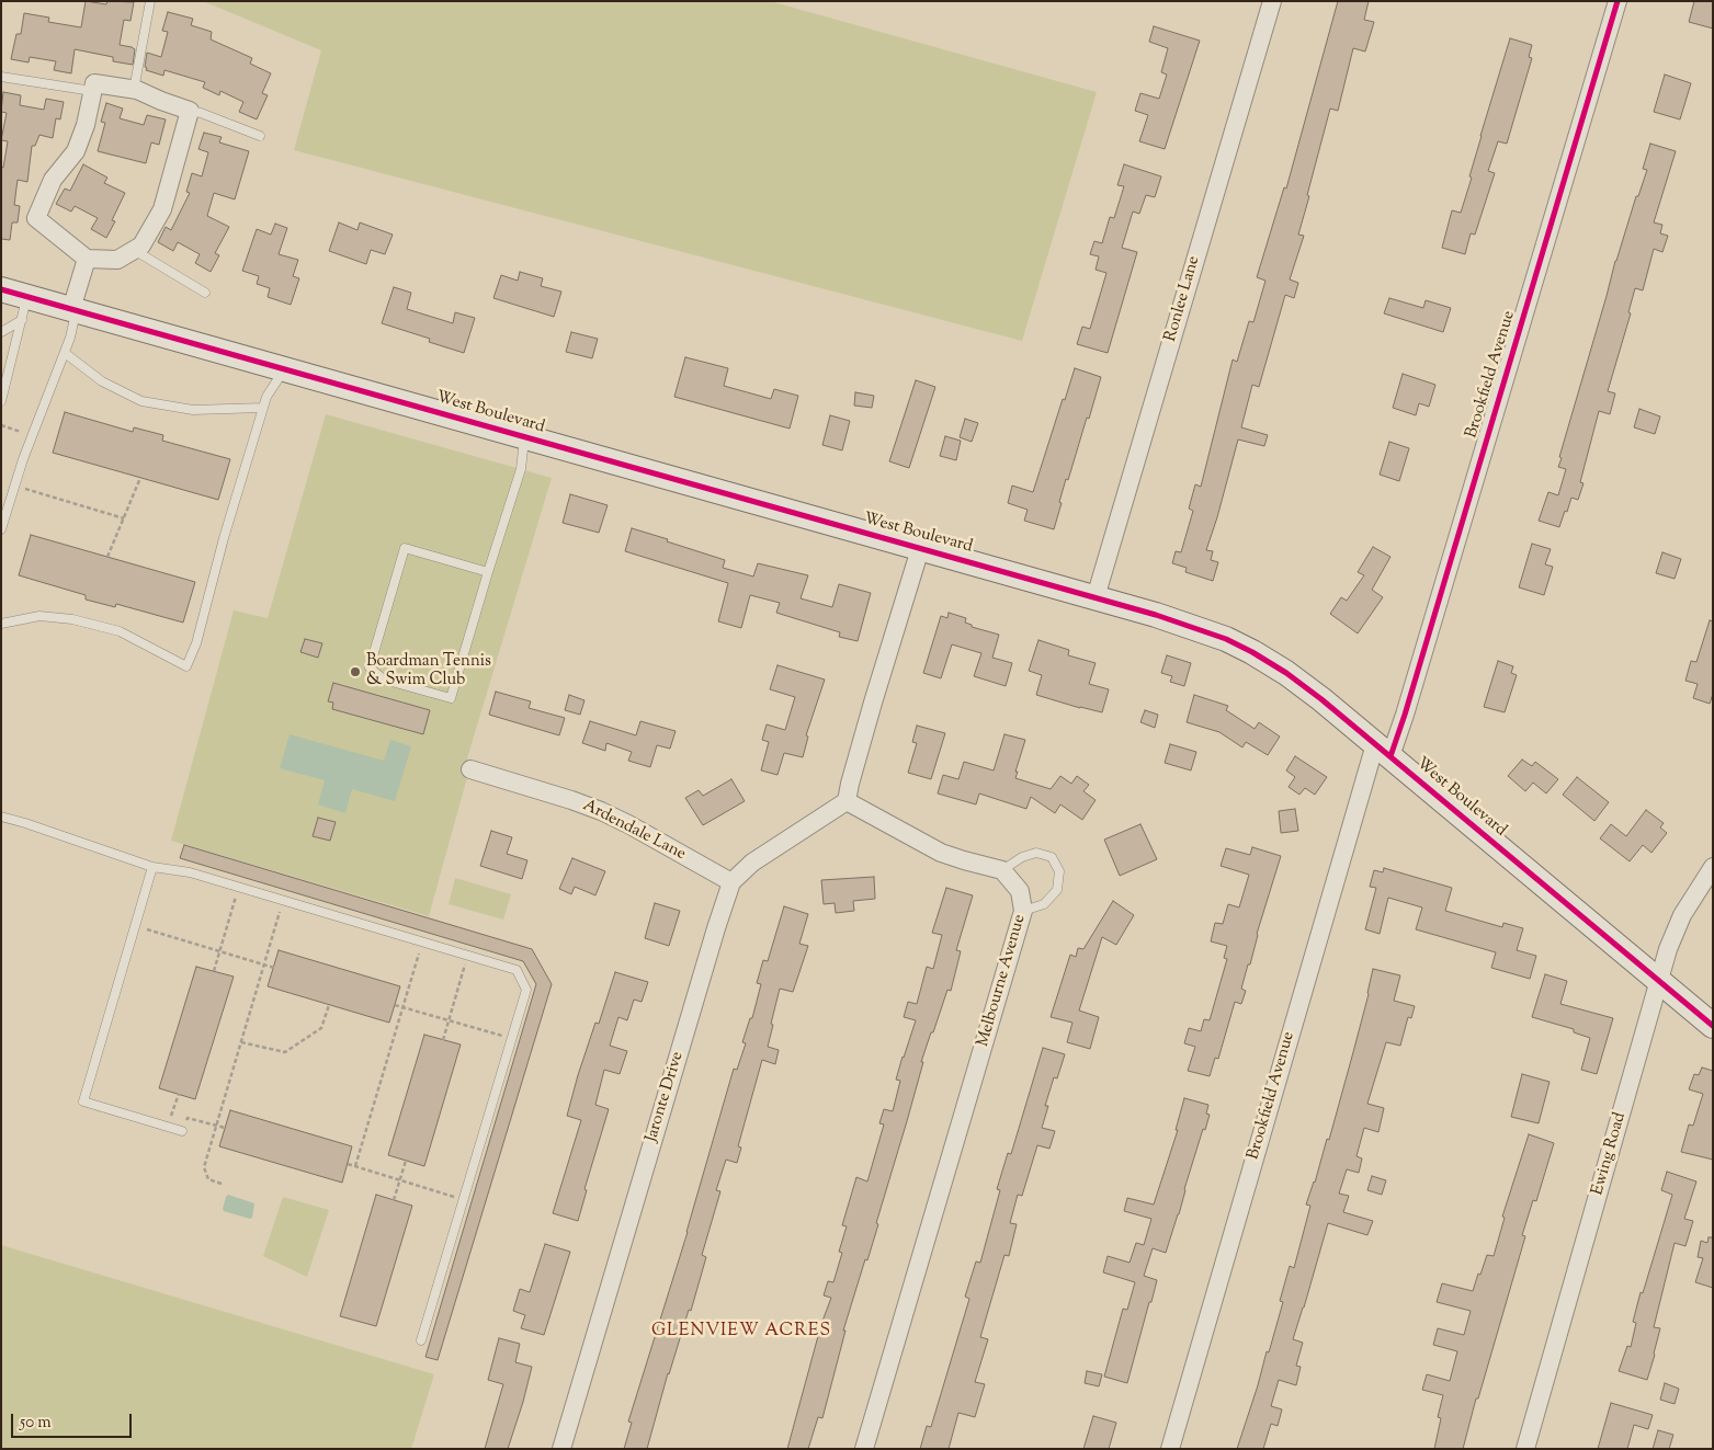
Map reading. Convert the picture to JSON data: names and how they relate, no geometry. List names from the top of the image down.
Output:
{
  "streets": {
    "street": [
      "Ronlee Lane",
      "Brookfield Avenue",
      "West Boulevard",
      "Ardendale Lane",
      "Melbourne Avenue",
      "Jaronte Drive",
      "Ewing Road"
    ]
  },
  "crossings": [
    ["Ronlee Lane", "West Boulevard"],
    ["Brookfield Avenue", "West Boulevard"],
    ["West Boulevard", "Ewing Road"],
    ["Ardendale Lane", "Jaronte Drive"]
  ],
  "districts": ["GLENVIEW ACRES"],
  "places": ["Boardman Tennis & Swim Club"],
  "scale_bar": "50 m"
}
